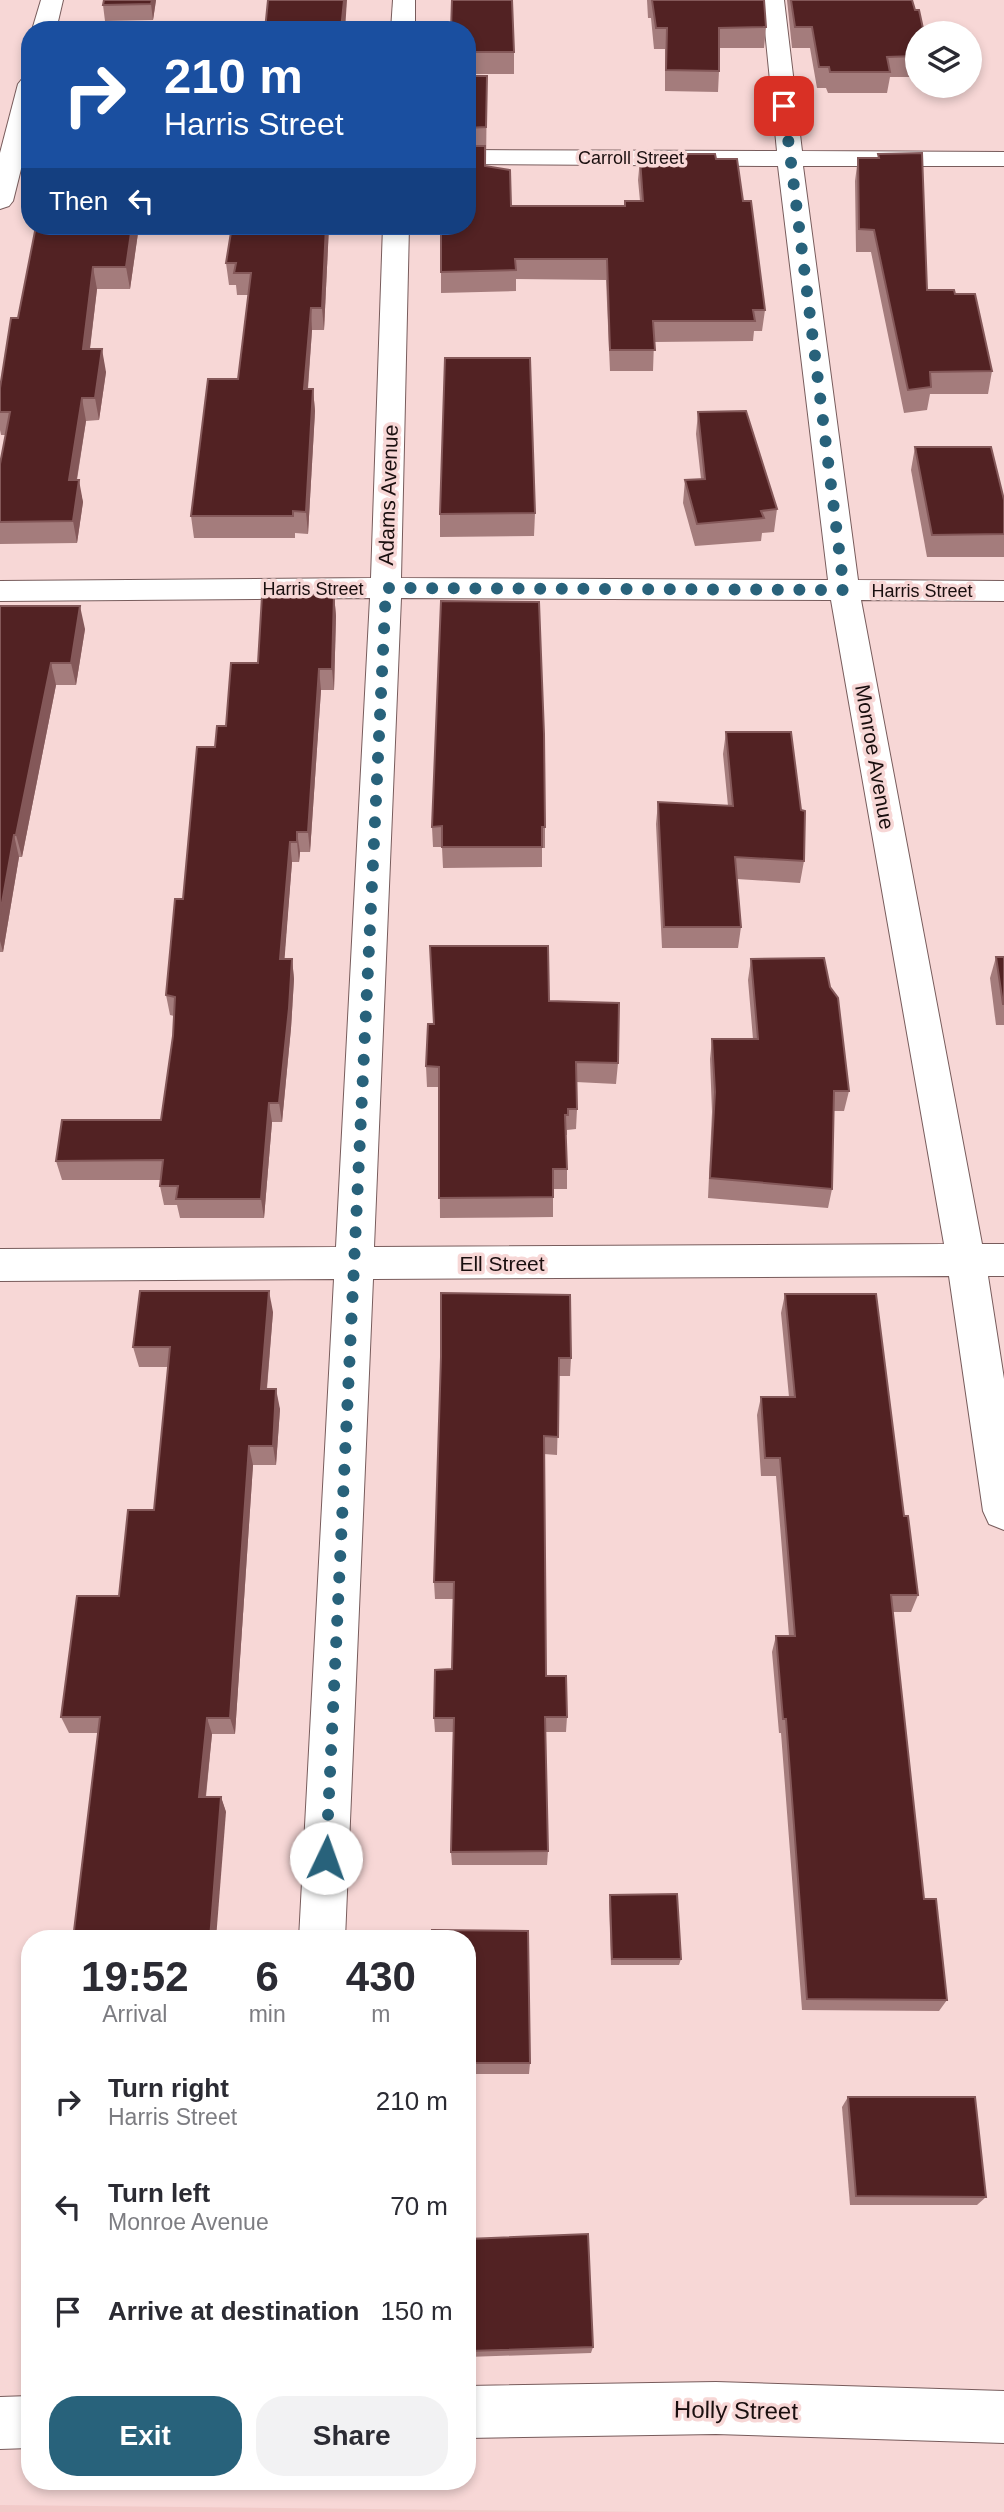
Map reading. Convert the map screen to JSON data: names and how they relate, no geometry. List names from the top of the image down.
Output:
{
  "streets": {
    "street": [
      "Carroll Street",
      "Adams Avenue",
      "Harris Street",
      "Monroe Avenue",
      "Ell Street",
      "Holly Street"
    ]
  },
  "crossings": [
    ["Carroll Street", "Monroe Avenue"],
    ["Adams Avenue", "Harris Street"],
    ["Adams Avenue", "Ell Street"],
    ["Harris Street", "Monroe Avenue"],
    ["Monroe Avenue", "Ell Street"]
  ],
  "page": {
    "turn": ["210 m", "Harris Street"],
    "then": "Then",
    "eta": [
      "19:52",
      "Arrival",
      "6",
      "min",
      "430",
      "m"
    ],
    "list": [
      {
        "name": "Turn right",
        "note": "Harris Street",
        "value": "210 m"
      },
      {
        "name": "Turn left",
        "note": "Monroe Avenue",
        "value": "70 m"
      },
      {
        "name": "Arrive at destination",
        "value": "150 m"
      }
    ],
    "buttons": ["Exit", "Share"]
  }
}
